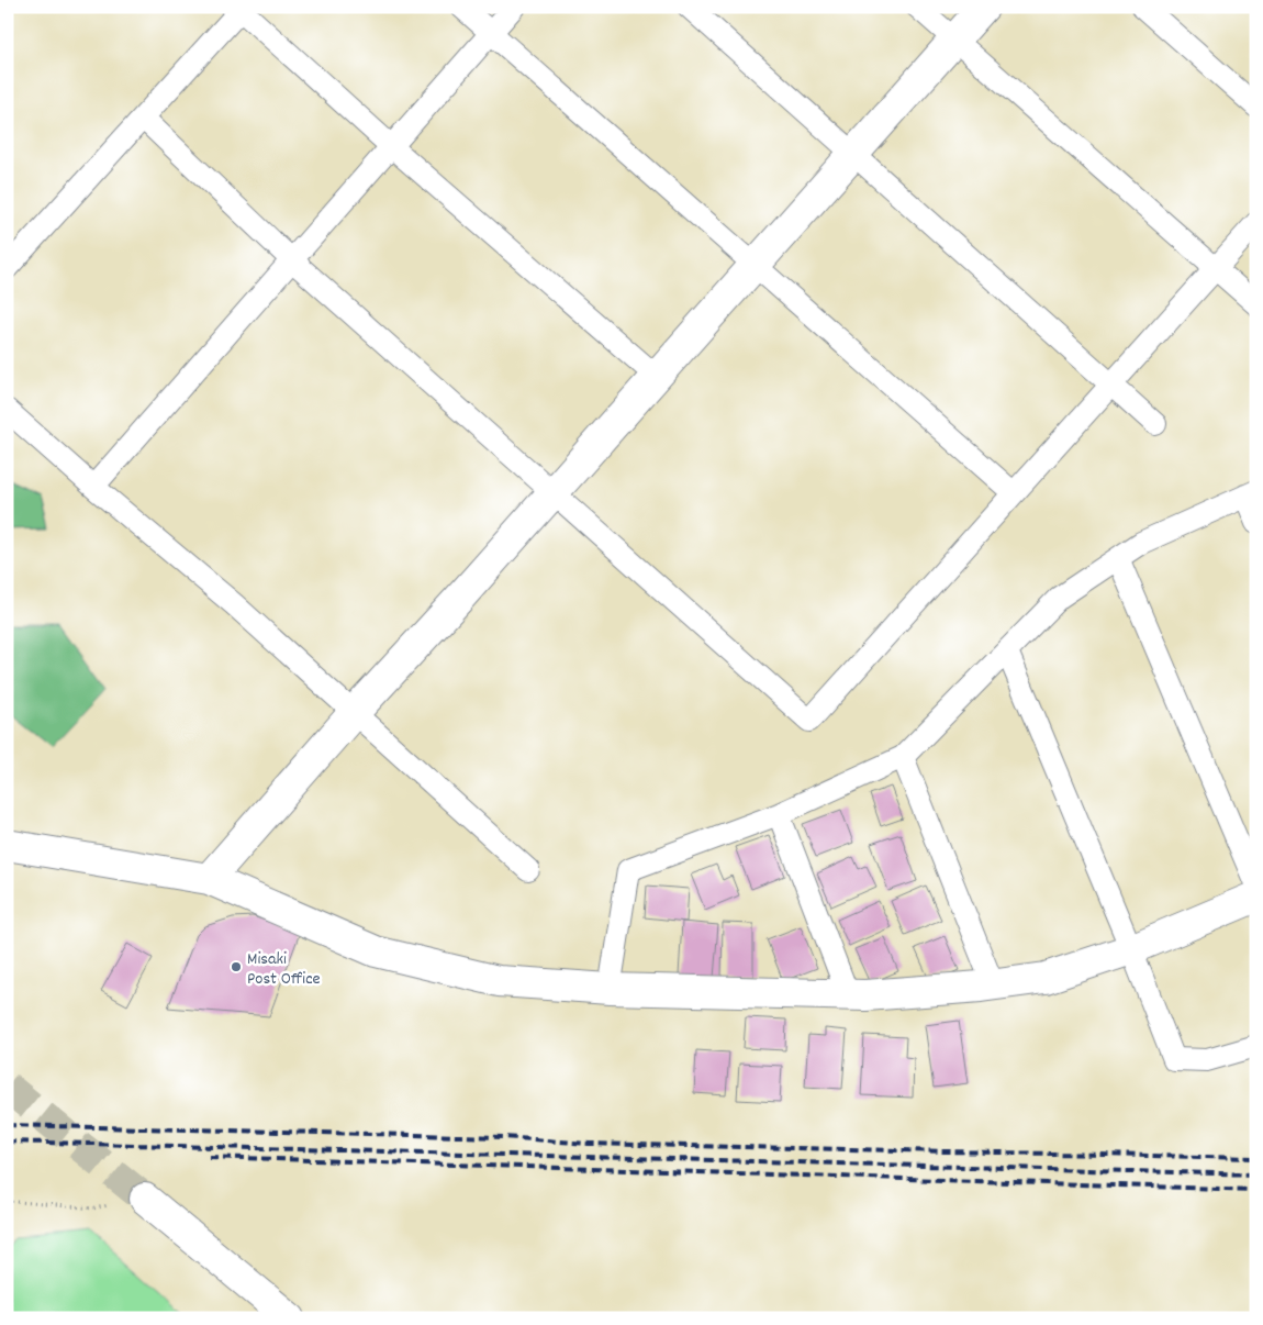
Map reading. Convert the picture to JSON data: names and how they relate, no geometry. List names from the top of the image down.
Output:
{
  "places": ["Misaki Post Office"]
}
